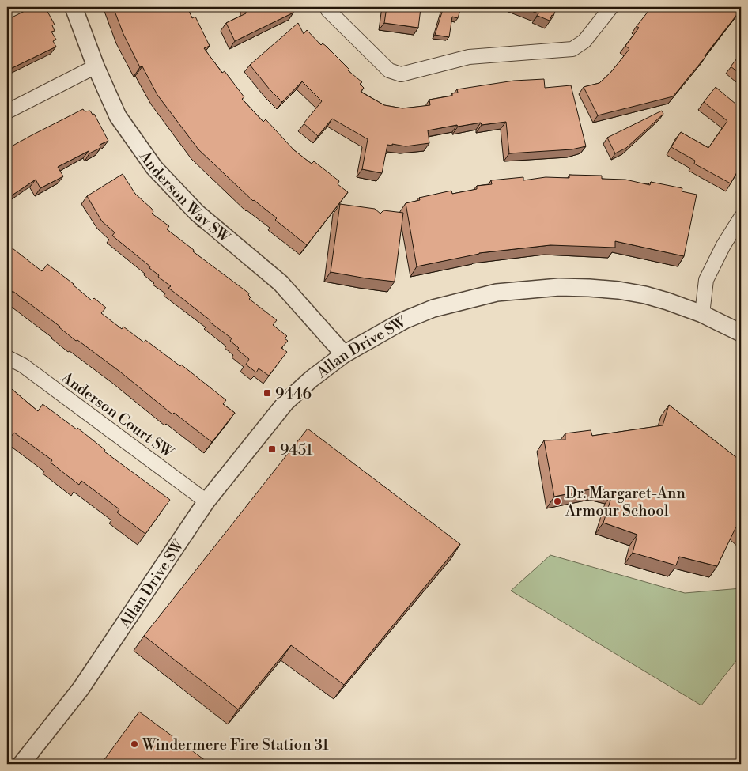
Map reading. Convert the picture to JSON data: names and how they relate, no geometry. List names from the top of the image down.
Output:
{
  "streets": {
    "street": ["Anderson Way SW", "Allan Drive SW", "Anderson Court SW"]
  },
  "crossings": [
    ["Anderson Way SW", "Allan Drive SW"],
    ["Allan Drive SW", "Anderson Court SW"]
  ],
  "places": {
    "transit": ["9446", "9451"],
    "other": ["Dr. Margaret-Ann Armour School", "Windermere Fire Station 31"]
  }
}
